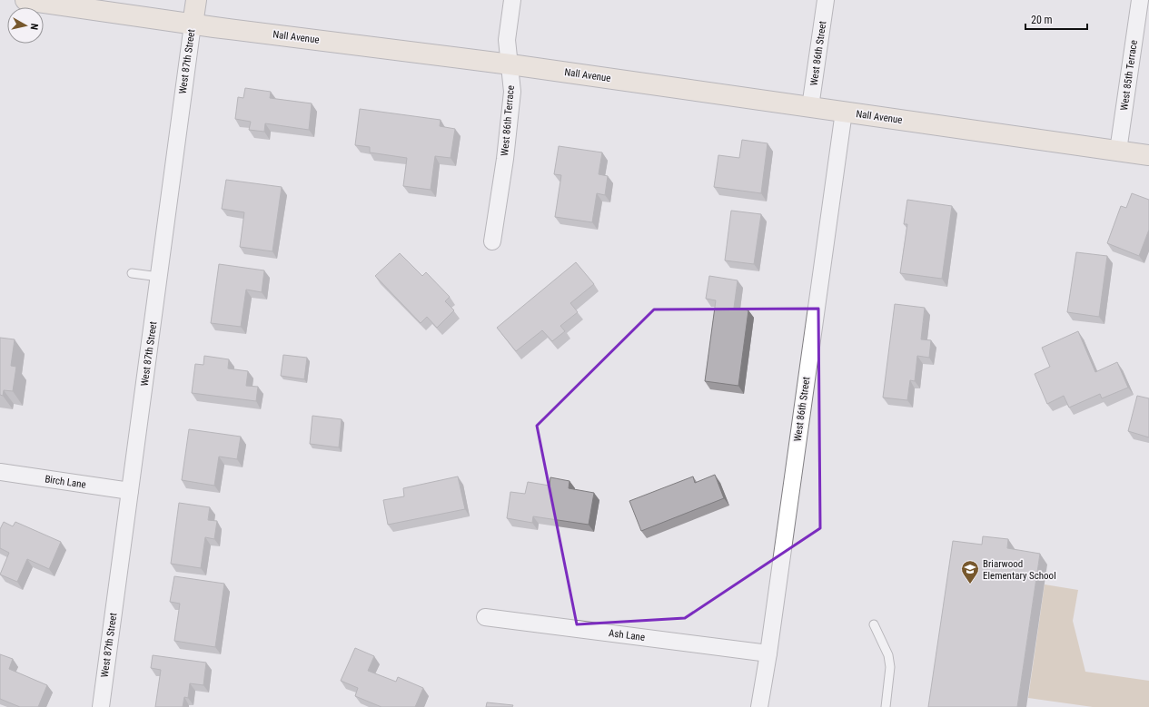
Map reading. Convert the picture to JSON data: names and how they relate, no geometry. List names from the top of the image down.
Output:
{
  "streets": {
    "main road": ["Nall Avenue", "West 87th Street"],
    "street": [
      "West 86th Street",
      "West 85th Terrace",
      "West 86th Terrace",
      "Birch Lane",
      "Ash Lane"
    ]
  },
  "crossings": [
    ["Nall Avenue", "West 86th Street"],
    ["Nall Avenue", "West 87th Street"],
    ["Nall Avenue", "West 85th Terrace"],
    ["Nall Avenue", "West 86th Terrace"],
    ["West 86th Street", "Ash Lane"],
    ["West 87th Street", "Birch Lane"]
  ],
  "places": {
    "school or university": ["Briarwood Elementary School"]
  },
  "scale_bar": "20 m",
  "north": "right"
}
